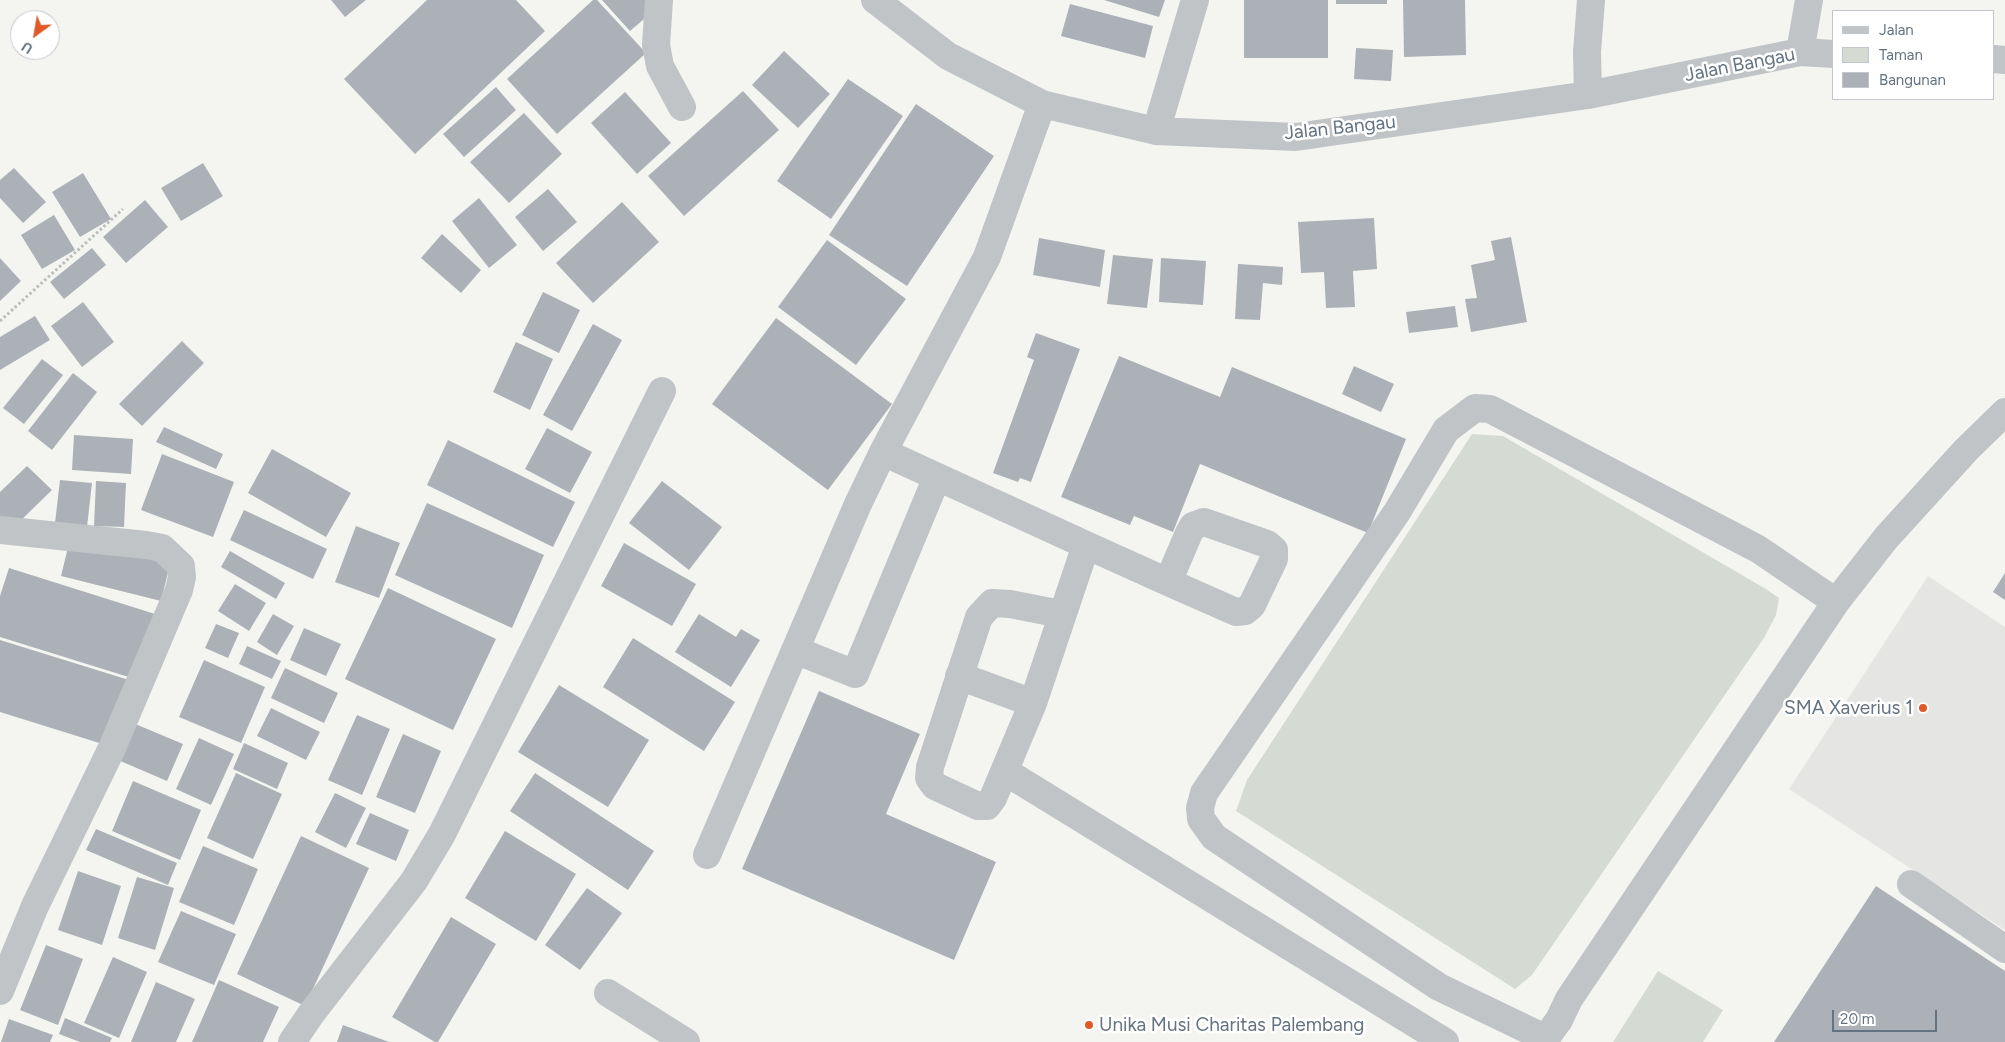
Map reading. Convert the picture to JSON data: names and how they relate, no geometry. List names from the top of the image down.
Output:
{
  "streets": {
    "street": ["Jalan Bangau"]
  },
  "places": ["SMA Xaverius 1", "Unika Musi Charitas Palembang"],
  "legend": ["Jalan", "Taman", "Bangunan"],
  "scale_bar": "20 m",
  "north": "bottom left"
}
